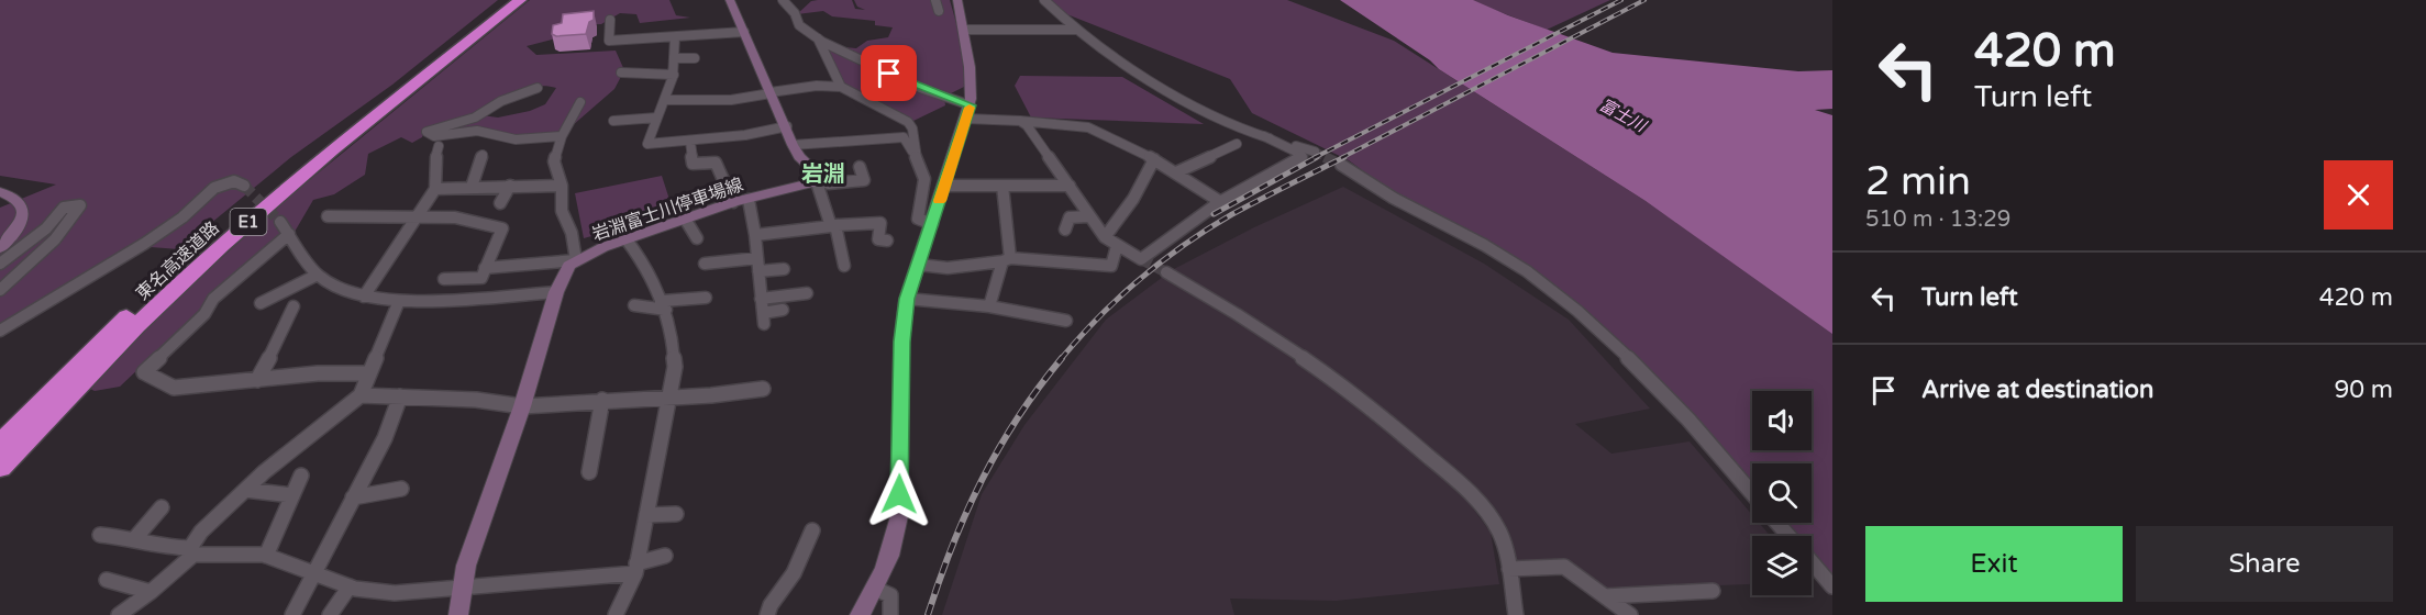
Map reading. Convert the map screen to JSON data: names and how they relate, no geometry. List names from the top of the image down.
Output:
{
  "streets": {
    "highway": ["E1", "東名高速道路"],
    "main road": ["岩淵富士川停車場線"]
  },
  "districts": ["岩淵"],
  "water": ["富士川"],
  "page": {
    "turn": ["420 m", "Turn left"],
    "heading": ["2 min", "510 m · 13:29"],
    "list": [
      {
        "name": "Turn left",
        "value": "420 m"
      },
      {
        "name": "Arrive at destination",
        "value": "90 m"
      }
    ],
    "buttons": ["Exit", "Share"]
  }
}
